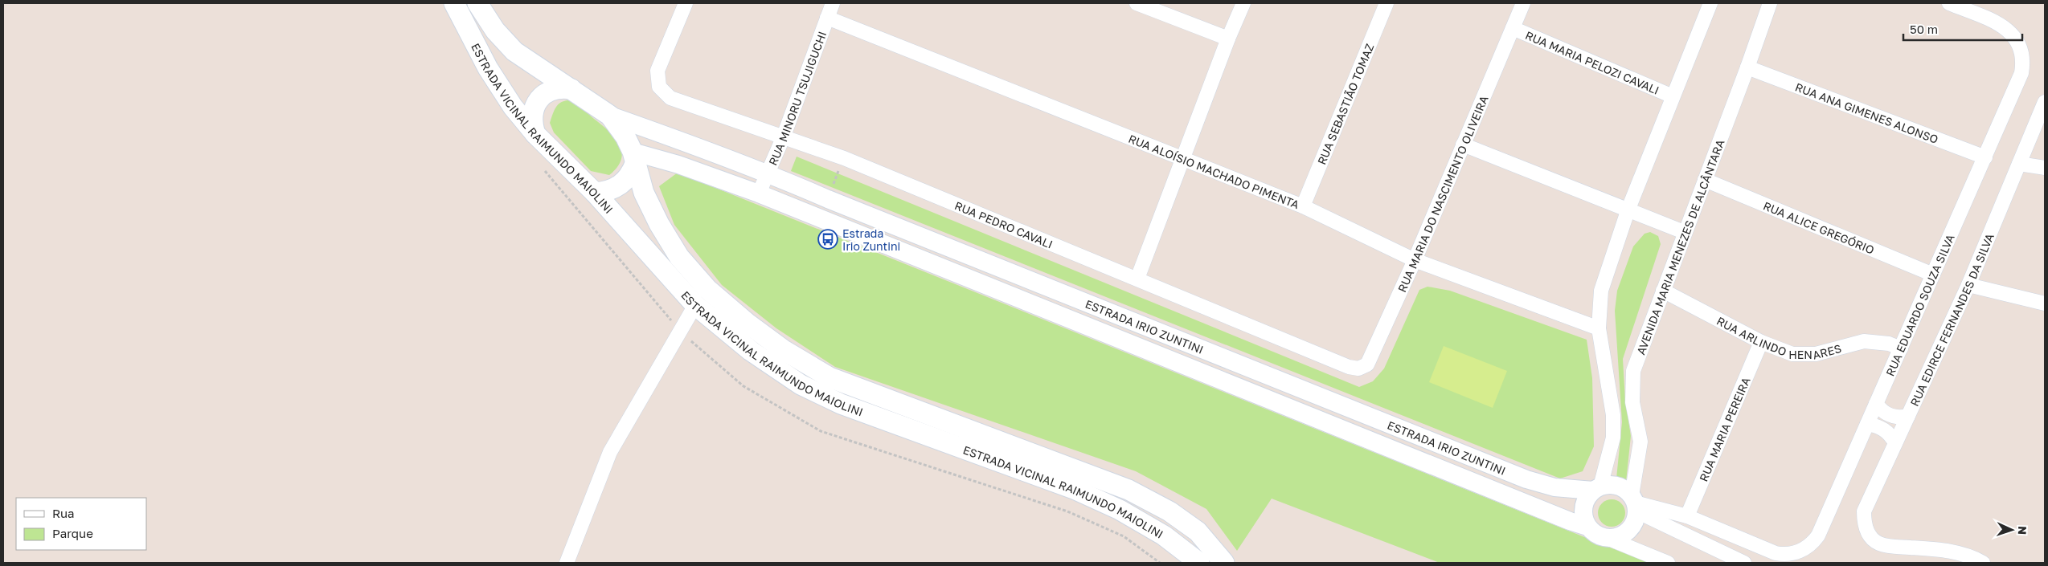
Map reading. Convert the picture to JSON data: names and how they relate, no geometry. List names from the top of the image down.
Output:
{
  "streets": {
    "main road": ["ESTRADA VICINAL RAIMUNDO MAIOLINI"],
    "street": [
      "RUA MARIA PELOZI CAVALI",
      "RUA MINORU TSUJIGUCHI",
      "RUA SEBASTIÃO TOMAZ",
      "RUA ANA GIMENES ALONSO",
      "RUA ALOÍSIO MACHADO PIMENTA",
      "RUA MARIA DO NASCIMENTO OLIVEIRA",
      "RUA PEDRO CAVALI",
      "RUA ALICE GREGÓRIO",
      "AVENIDA MARIA MENEZES DE ALCÂNTARA",
      "RUA EDUARDO SOUZA SILVA",
      "RUA EDIRCE FERNANDES DA SILVA",
      "ESTRADA IRIO ZUNTINI",
      "RUA ARLINDO HENARES",
      "RUA MARIA PEREIRA"
    ]
  },
  "crossings": [
    ["RUA MARIA PELOZI CAVALI", "RUA MARIA DO NASCIMENTO OLIVEIRA"],
    ["RUA MINORU TSUJIGUCHI", "RUA ALOÍSIO MACHADO PIMENTA"],
    ["RUA MINORU TSUJIGUCHI", "RUA PEDRO CAVALI"],
    ["RUA MINORU TSUJIGUCHI", "ESTRADA IRIO ZUNTINI"],
    ["RUA SEBASTIÃO TOMAZ", "RUA ALOÍSIO MACHADO PIMENTA"],
    ["RUA ANA GIMENES ALONSO", "AVENIDA MARIA MENEZES DE ALCÂNTARA"],
    ["RUA ANA GIMENES ALONSO", "RUA EDUARDO SOUZA SILVA"],
    ["ESTRADA VICINAL RAIMUNDO MAIOLINI", "ESTRADA IRIO ZUNTINI"],
    ["RUA ALOÍSIO MACHADO PIMENTA", "RUA MARIA DO NASCIMENTO OLIVEIRA"],
    ["RUA MARIA DO NASCIMENTO OLIVEIRA", "RUA PEDRO CAVALI"],
    ["RUA ALICE GREGÓRIO", "AVENIDA MARIA MENEZES DE ALCÂNTARA"],
    ["RUA ALICE GREGÓRIO", "RUA EDUARDO SOUZA SILVA"],
    ["AVENIDA MARIA MENEZES DE ALCÂNTARA", "ESTRADA IRIO ZUNTINI"],
    ["AVENIDA MARIA MENEZES DE ALCÂNTARA", "RUA ARLINDO HENARES"],
    ["RUA EDUARDO SOUZA SILVA", "RUA ARLINDO HENARES"],
    ["RUA EDUARDO SOUZA SILVA", "RUA MARIA PEREIRA"],
    ["RUA ARLINDO HENARES", "RUA MARIA PEREIRA"]
  ],
  "places": {
    "bus stop": ["Estrada Irio Zuntini"]
  },
  "legend": ["Rua", "Parque"],
  "scale_bar": "50 m",
  "north": "right"
}
